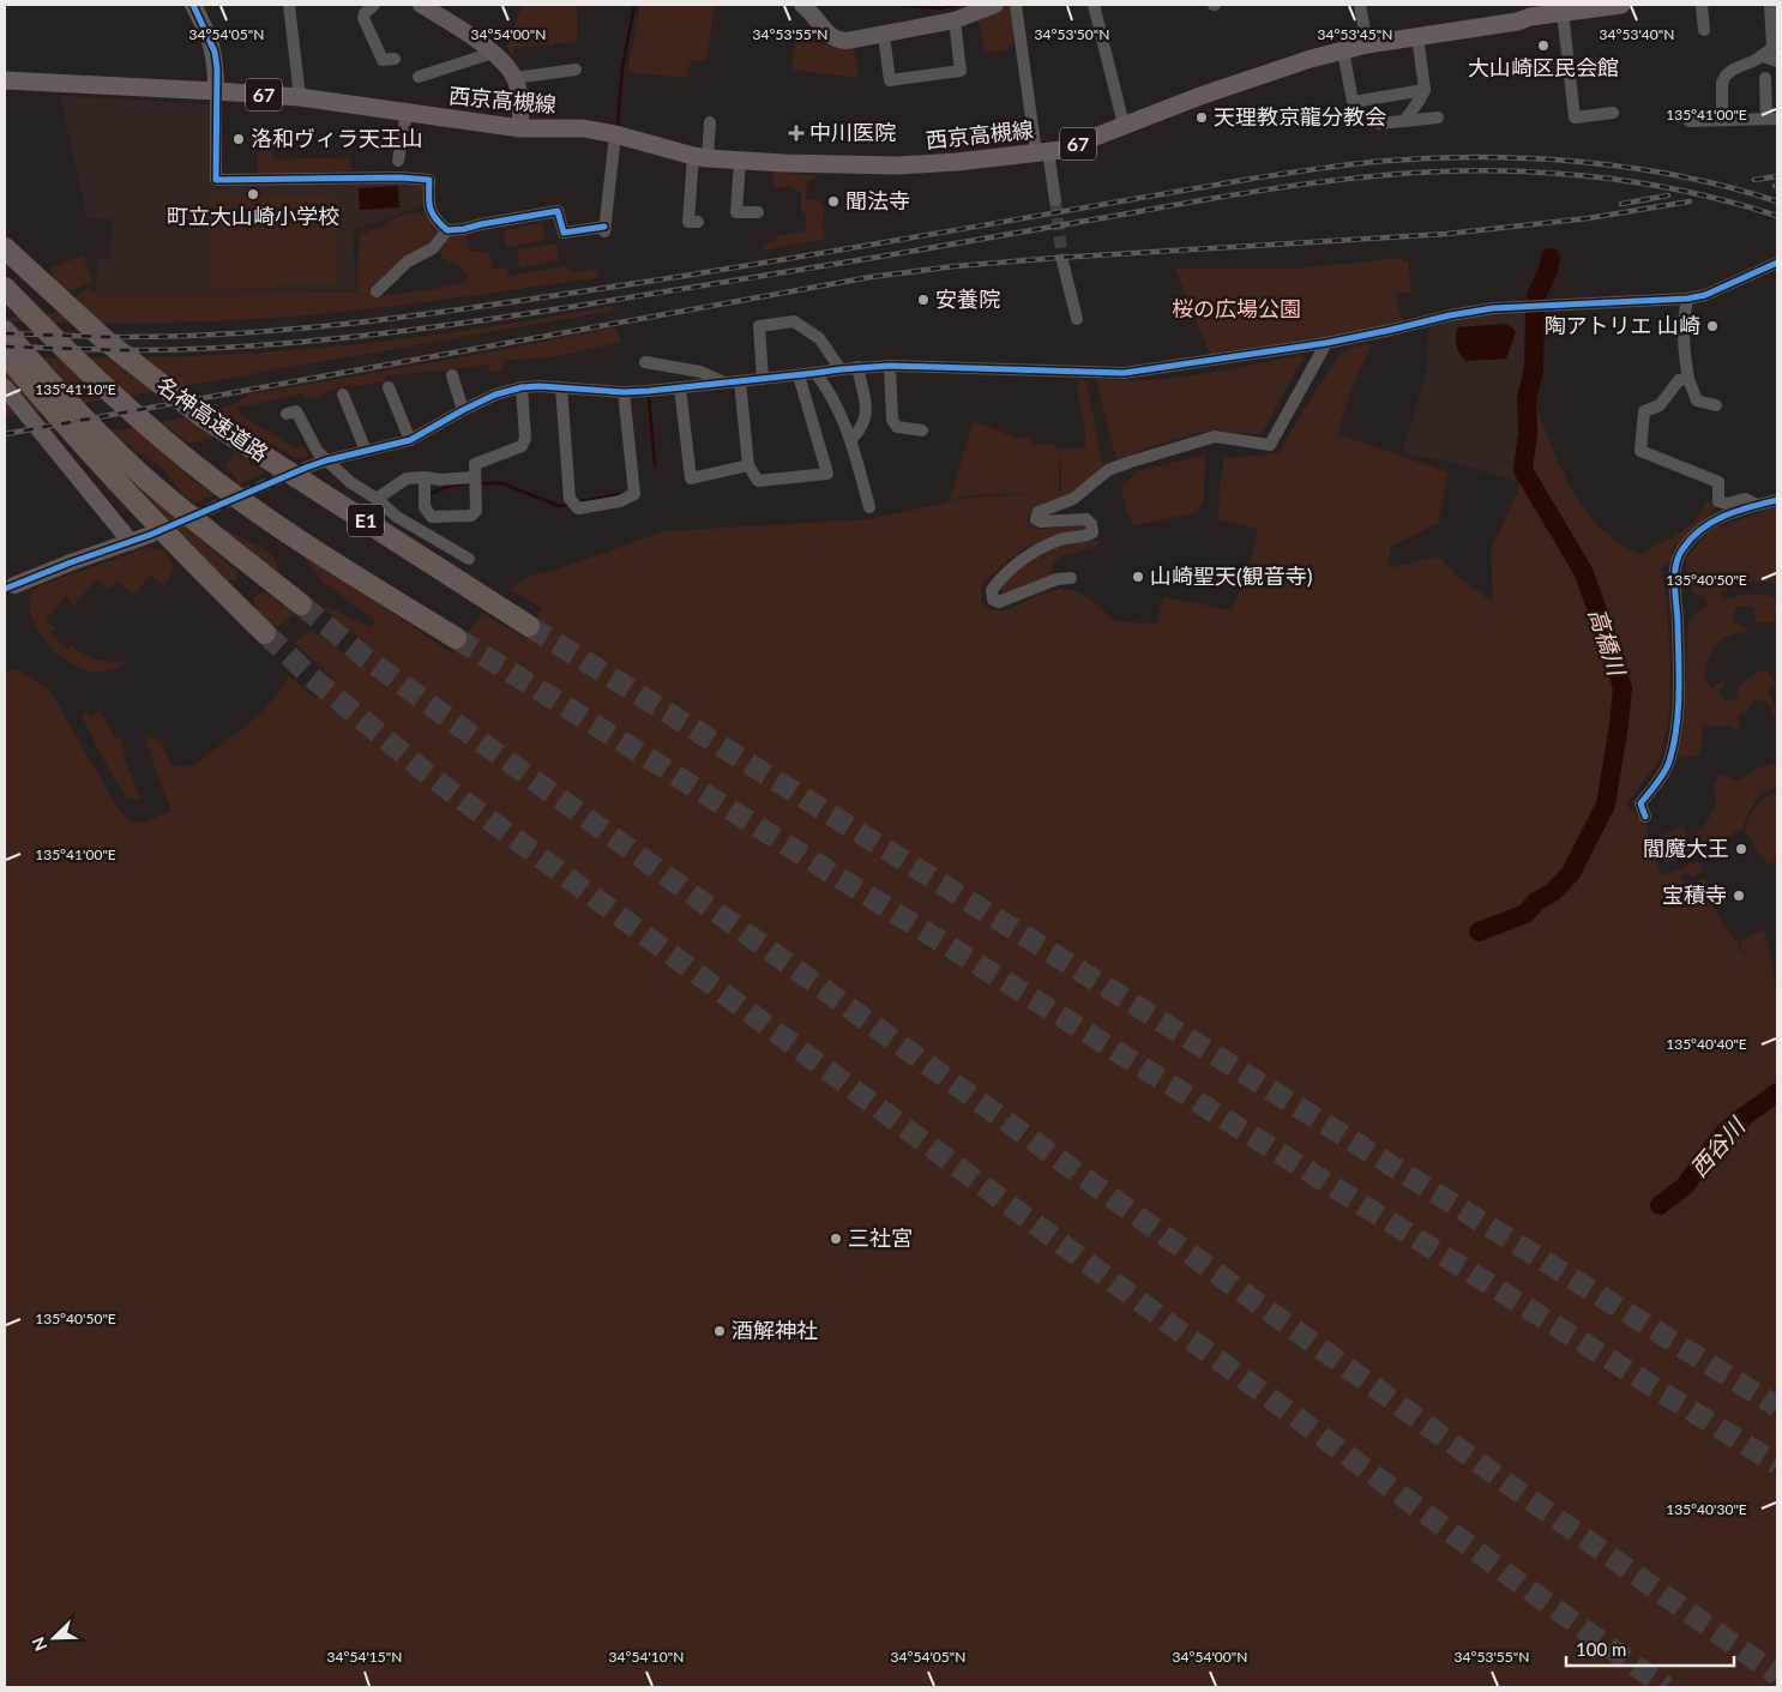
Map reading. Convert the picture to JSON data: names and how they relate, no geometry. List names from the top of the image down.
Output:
{
  "streets": {
    "highway": ["名神高速道路", "E1"],
    "main road": ["67", "西京高槻線"]
  },
  "water": ["高橋川", "西谷川"],
  "parks": ["桜の広場公園"],
  "places": {
    "other": [
      "大山崎区民会館",
      "天理教京龍分教会",
      "洛和ヴィラ天王山",
      "町立大山崎小学校",
      "聞法寺",
      "安養院",
      "陶アトリエ 山崎",
      "山崎聖天(観音寺)",
      "閻魔大王",
      "宝積寺",
      "三社宮",
      "酒解神社"
    ],
    "health": ["中川医院"]
  },
  "scale_bar": "100 m",
  "north": "bottom left",
  "coordinates": [
    "34°54'05\"N",
    "34°54'00\"N",
    "34°53'55\"N",
    "34°53'50\"N",
    "34°53'45\"N",
    "34°53'40\"N",
    "135°41'00\"E",
    "135°41'10\"E",
    "135°40'50\"E",
    "135°40'40\"E",
    "135°40'30\"E",
    "34°54'15\"N",
    "34°54'10\"N"
  ]
}
